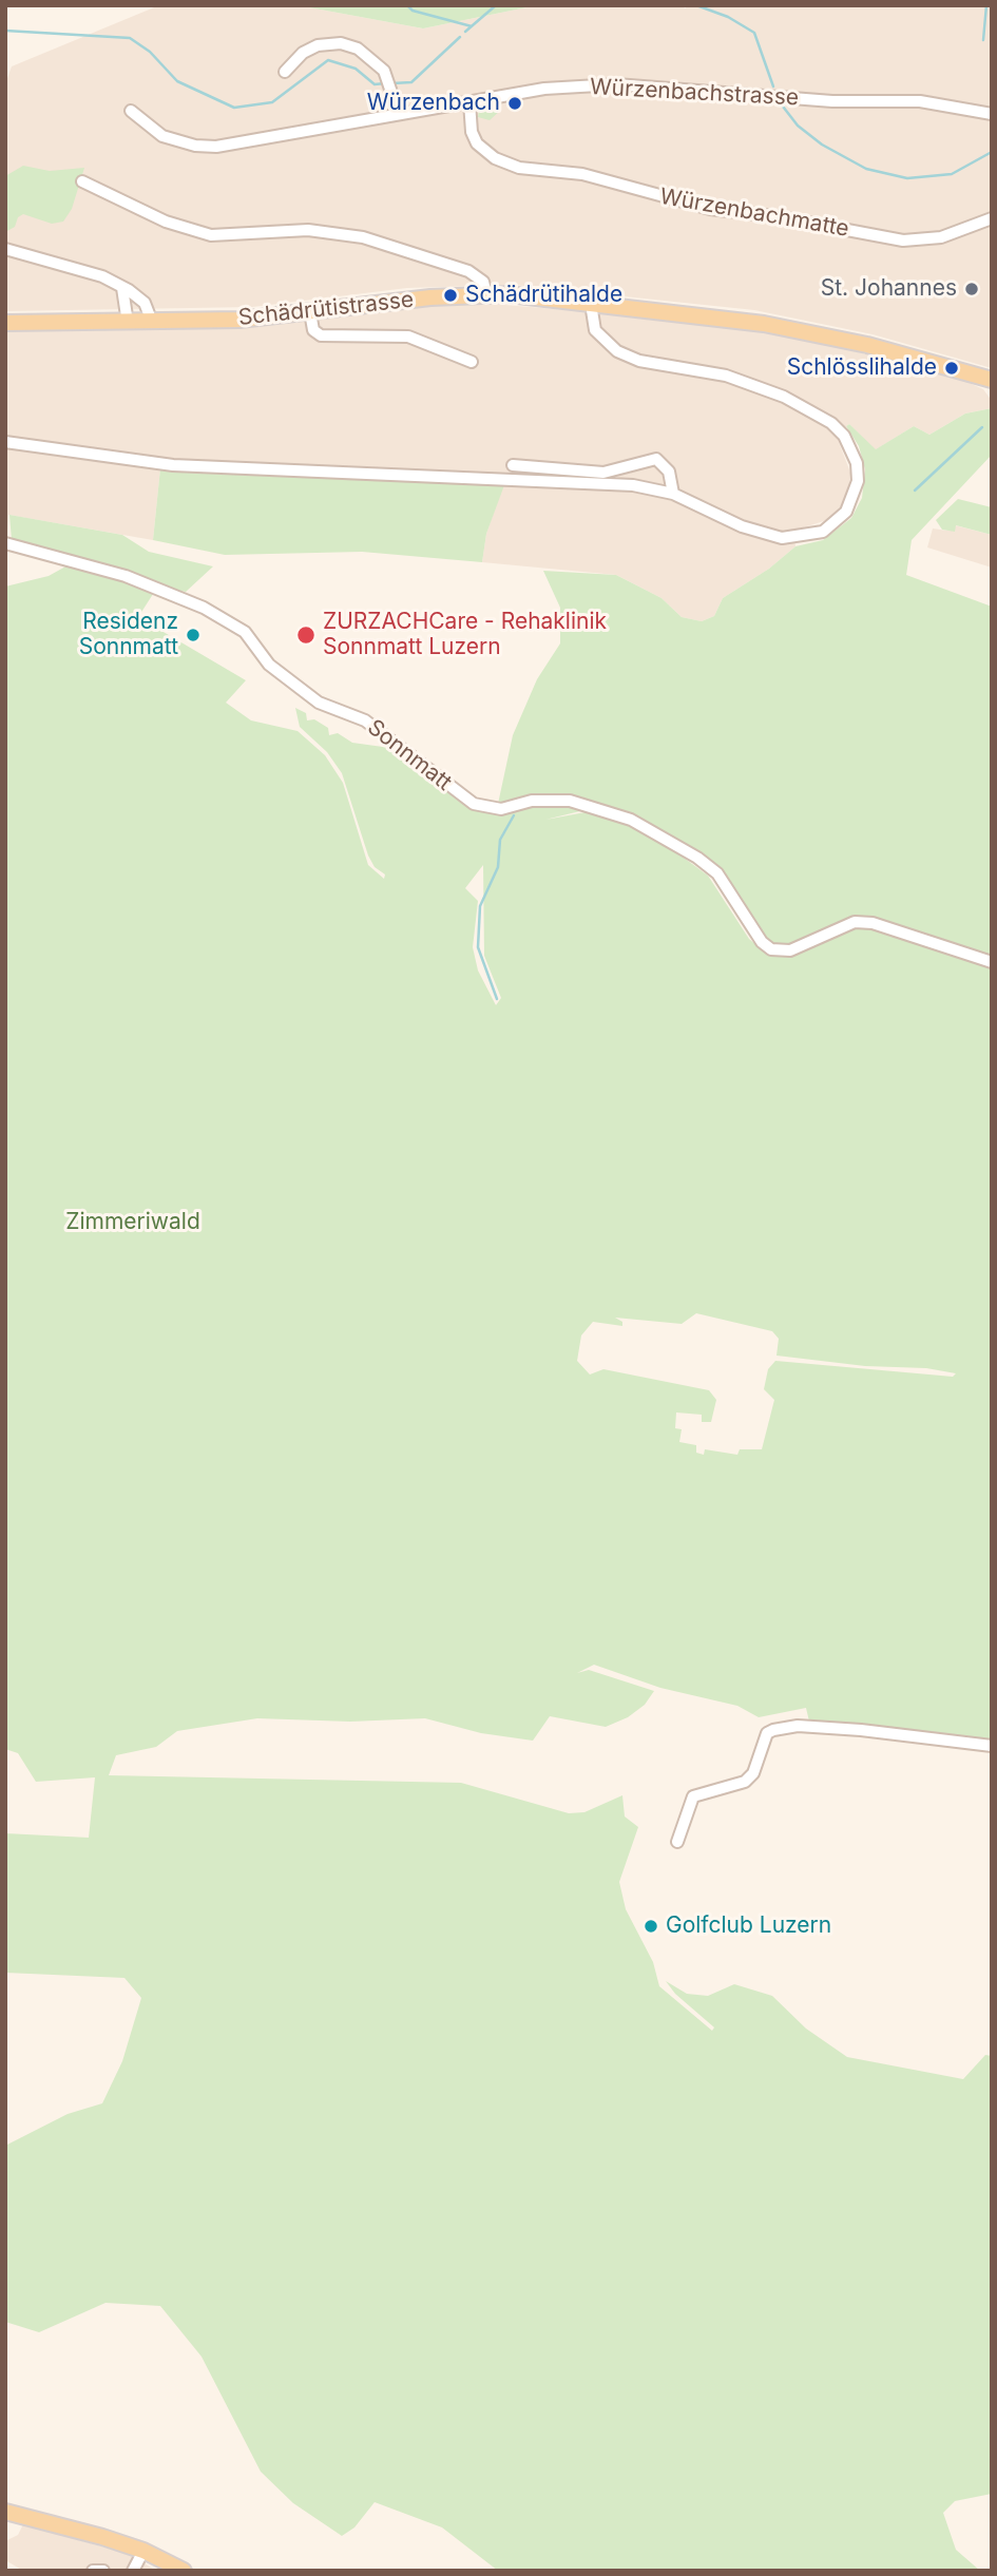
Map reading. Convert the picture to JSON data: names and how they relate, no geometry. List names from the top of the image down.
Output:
{
  "streets": {
    "main road": ["Schädrütistrasse"],
    "street": ["Würzenbachstrasse", "Würzenbachmatte", "Sonnmatt"]
  },
  "crossings": [
    ["Würzenbachstrasse", "Würzenbachmatte"]
  ],
  "parks": ["Zimmeriwald"],
  "places": [
    "Würzenbach",
    "St. Johannes",
    "Schädrütihalde",
    "Schlösslihalde",
    "Residenz Sonnmatt",
    "ZURZACHCare - Rehaklinik Sonnmatt Luzern",
    "Golfclub Luzern"
  ]
}
